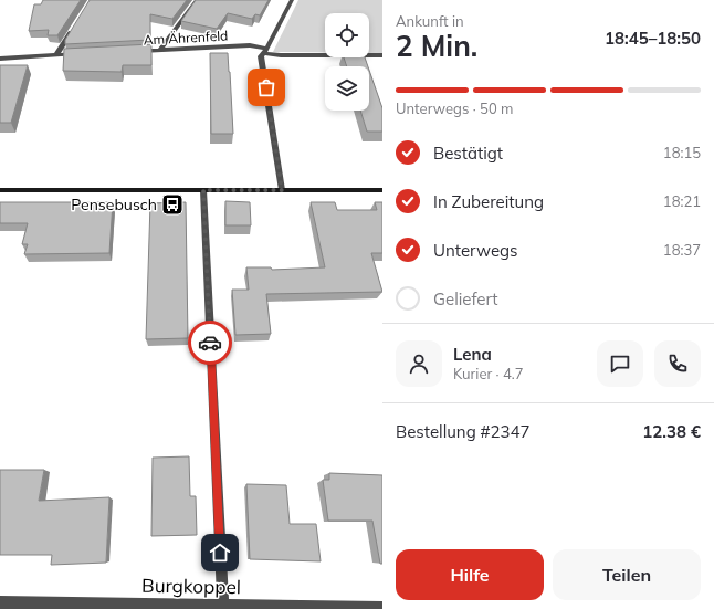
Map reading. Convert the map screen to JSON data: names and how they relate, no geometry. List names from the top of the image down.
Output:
{
  "streets": {
    "street": ["Am Ährenfeld", "Burgkoppel"]
  },
  "places": {
    "bus stop": ["Pensebusch"]
  },
  "page": {
    "heading": ["2 Min.", "Ankunft in", "18:45–18:50"],
    "panel": [
      "Lena",
      "Kurier · 4.7",
      "Bestellung #2347",
      "12.38 €"
    ],
    "bar": "Unterwegs · 50 m",
    "list": [
      ["Bestätigt", "18:15"],
      ["In Zubereitung", "18:21"],
      ["Unterwegs", "18:37"],
      "Geliefert"
    ],
    "buttons": ["Hilfe", "Teilen"]
  }
}
